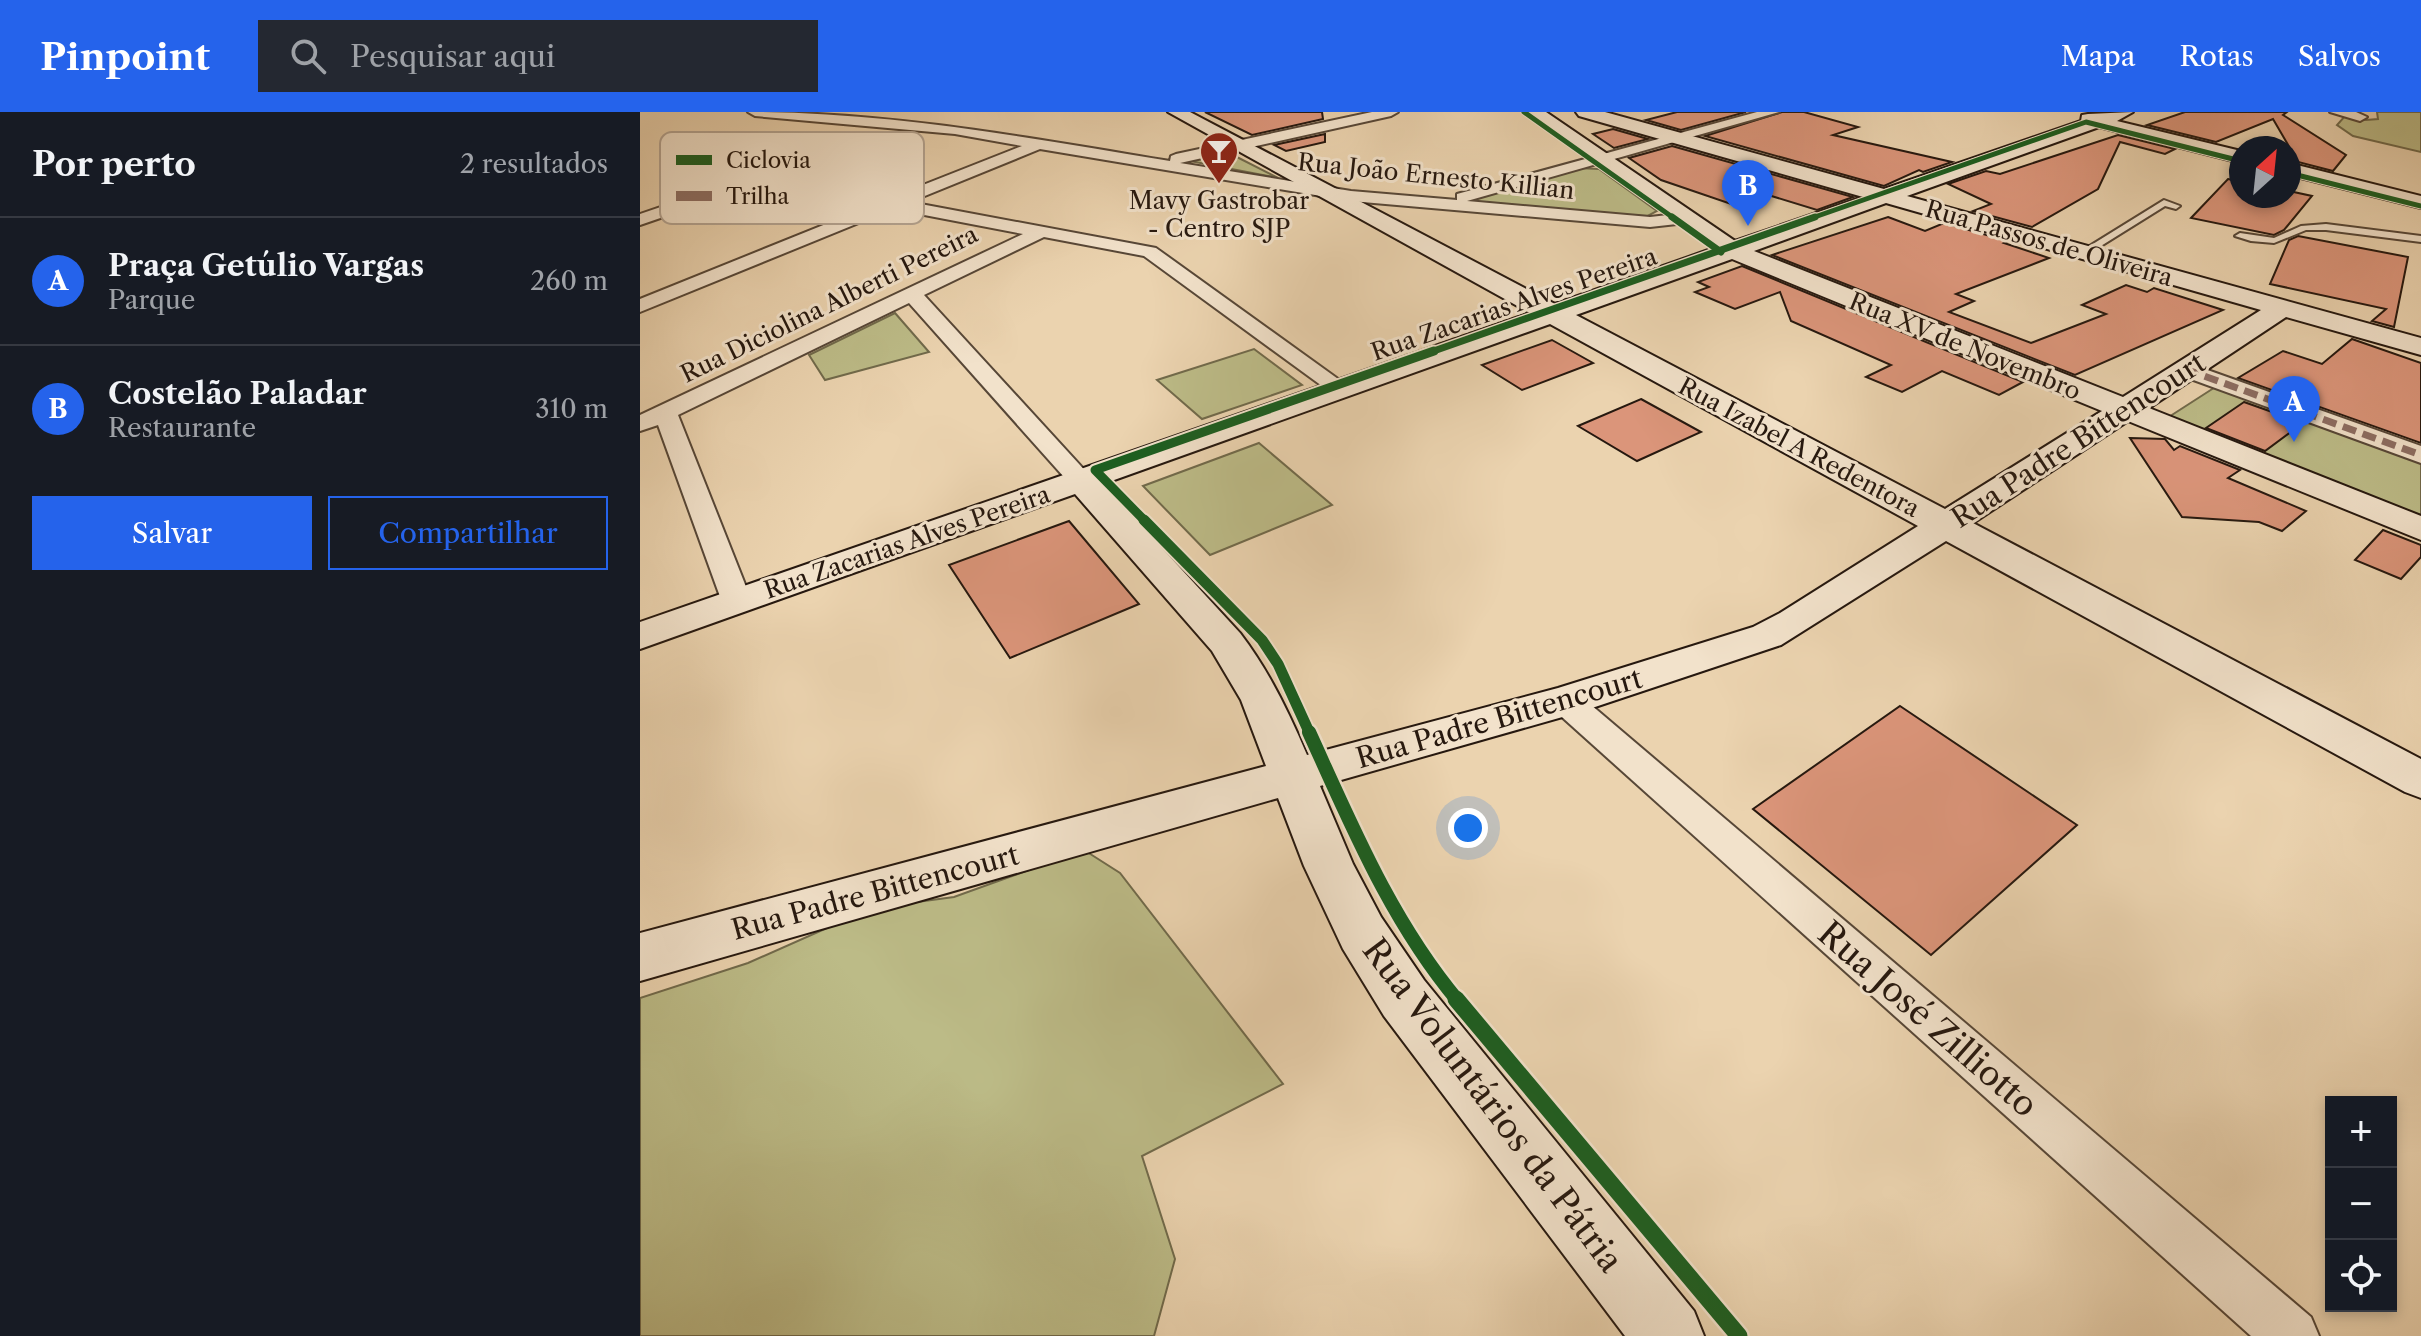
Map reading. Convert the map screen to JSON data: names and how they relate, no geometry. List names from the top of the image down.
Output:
{
  "streets": {
    "main road": [
      "Rua Passos de Oliveira",
      "Rua Zacarias Alves Pereira",
      "Rua XV de Novembro",
      "Rua Padre Bittencourt",
      "Rua Izabel A Redentora",
      "Rua Voluntários da Pátria"
    ],
    "street": ["Rua João Ernesto Killian", "Rua Diciolina Alberti Pereira", "Rua José Zilliotto"]
  },
  "crossings": [
    ["Rua João Ernesto Killian", "Rua XV de Novembro"],
    ["Rua João Ernesto Killian", "Rua Izabel A Redentora"],
    ["Rua Passos de Oliveira", "Rua Zacarias Alves Pereira"],
    ["Rua Passos de Oliveira", "Rua Padre Bittencourt"],
    ["Rua Zacarias Alves Pereira", "Rua XV de Novembro"],
    ["Rua Zacarias Alves Pereira", "Rua Izabel A Redentora"],
    ["Rua Zacarias Alves Pereira", "Rua Voluntários da Pátria"],
    ["Rua XV de Novembro", "Rua Padre Bittencourt"],
    ["Rua Padre Bittencourt", "Rua Izabel A Redentora"],
    ["Rua Padre Bittencourt", "Rua José Zilliotto"],
    ["Rua Padre Bittencourt", "Rua Voluntários da Pátria"]
  ],
  "places": {
    "bar": ["Mavy Gastrobar - Centro SJP"]
  },
  "legend": ["Ciclovia", "Trilha"],
  "north": "top right",
  "page": {
    "header": "Pinpoint",
    "search": "Pesquisar aqui",
    "nav": ["Mapa", "Rotas", "Salvos"],
    "heading": ["Por perto", "2 resultados"],
    "pins": ["B", "A"],
    "list": [
      {
        "mark": "A",
        "name": "Praça Getúlio Vargas",
        "note": "Parque",
        "value": "260 m"
      },
      {
        "mark": "B",
        "name": "Costelão Paladar",
        "note": "Restaurante",
        "value": "310 m"
      }
    ],
    "buttons": ["Salvar", "Compartilhar"],
    "map_buttons": ["+", "−"]
  }
}
